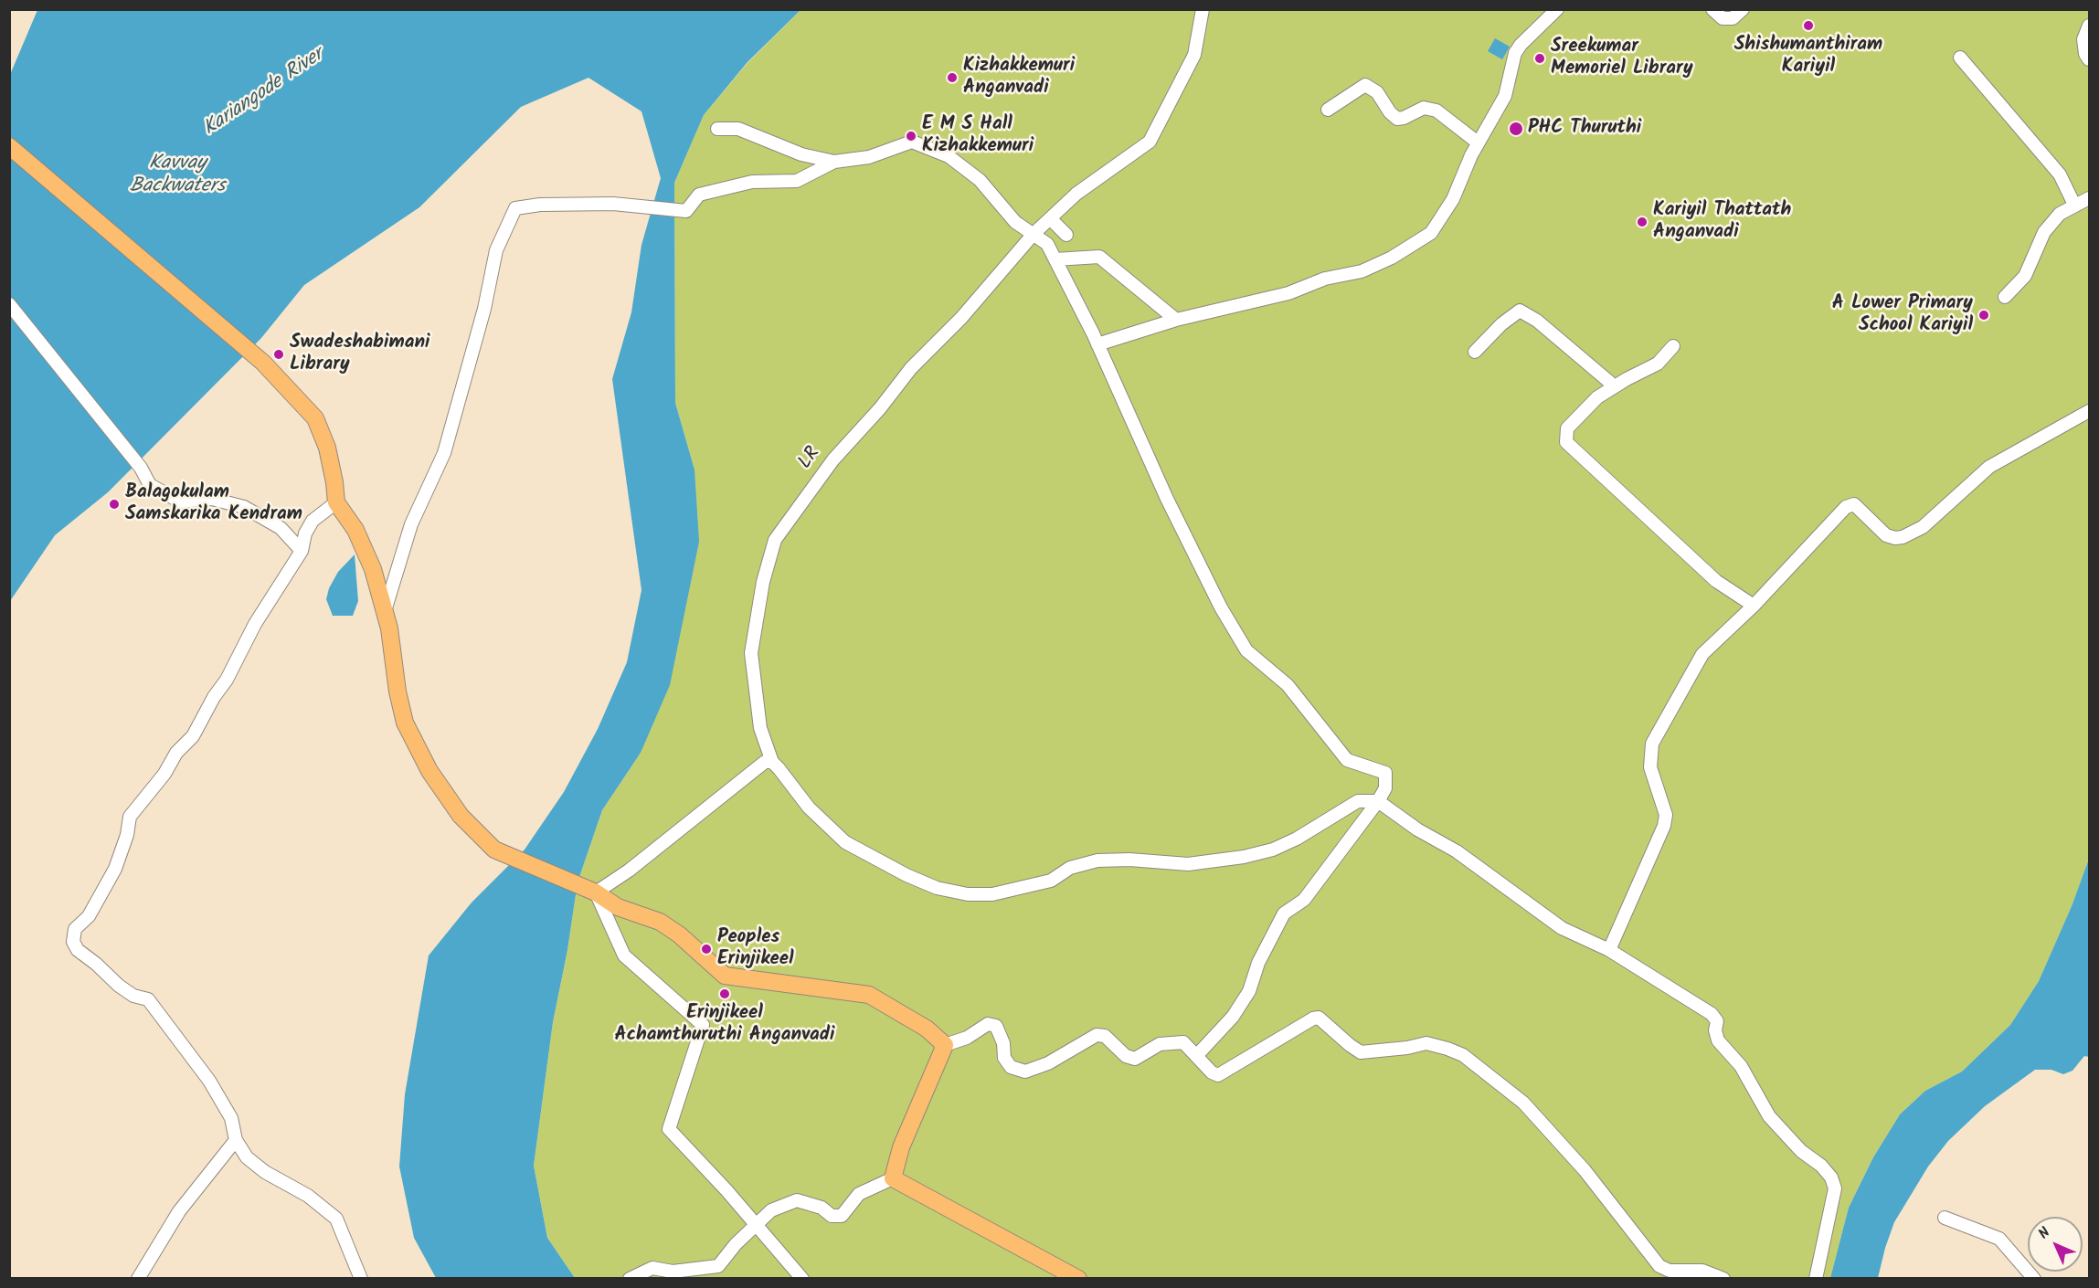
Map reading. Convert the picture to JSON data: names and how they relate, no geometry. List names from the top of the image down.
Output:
{
  "streets": {
    "street": ["LR"]
  },
  "water": ["Kariangode River", "Kavvay Backwaters"],
  "places": [
    "Shishumanthiram Kariyil",
    "Sreekumar Memoriel Library",
    "Kizhakkemuri Anganvadi",
    "PHC Thuruthi",
    "E M S Hall Kizhakkemuri",
    "Kariyil Thattath Anganvadi",
    "A Lower Primary School Kariyil",
    "Swadeshabimani Library",
    "Balagokulam Samskarika Kendram",
    "Peoples Erinjikeel",
    "Erinjikeel Achamthuruthi Anganvadi"
  ],
  "north": "top left"
}
